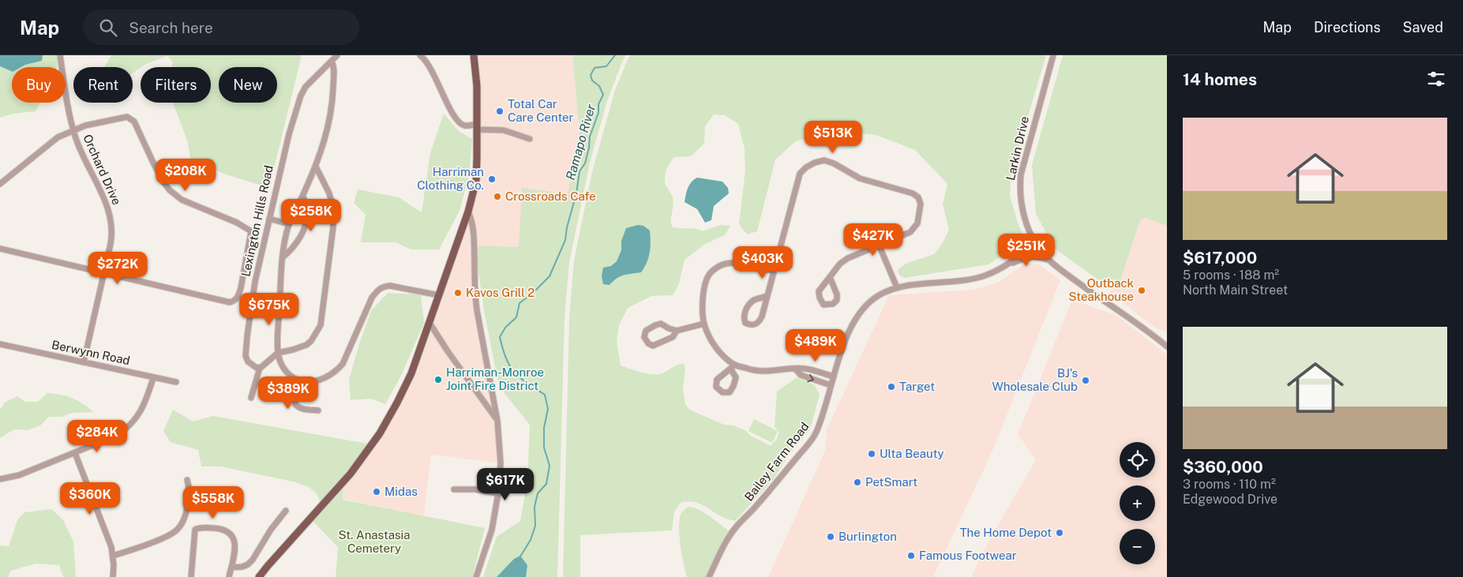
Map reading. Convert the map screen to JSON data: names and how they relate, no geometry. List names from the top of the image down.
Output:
{
  "streets": {
    "street": [
      "Larkin Drive",
      "Orchard Drive",
      "Lexington Hills Road",
      "Berwynn Road",
      "Bailey Farm Road"
    ]
  },
  "crossings": [
    ["Larkin Drive", "Bailey Farm Road"],
    ["Orchard Drive", "Berwynn Road"]
  ],
  "water": ["Ramapo River"],
  "parks": ["St. Anastasia Cemetery"],
  "places": [
    "Total Car Care Center",
    "Harriman Clothing Co.",
    "Crossroads Cafe",
    "Outback Steakhouse",
    "Kavos Grill 2",
    "Harriman-Monroe Joint Fire District",
    "BJ's Wholesale Club",
    "Target",
    "Ulta Beauty",
    "PetSmart",
    "Midas",
    "The Home Depot",
    "Burlington",
    "Famous Footwear"
  ],
  "page": {
    "header": "Map",
    "search": "Search here",
    "nav": ["Map", "Directions", "Saved"],
    "heading": "14 homes",
    "chip": [
      "Buy",
      "Rent",
      "Filters",
      "New"
    ],
    "list": [
      {
        "name": "$617,000",
        "note": "5 rooms · 188 m² · North Main Street"
      },
      {
        "name": "$360,000",
        "note": "3 rooms · 110 m² · Edgewood Drive"
      }
    ],
    "price": [
      "$513K",
      "$208K",
      "$258K",
      "$427K",
      "$251K",
      "$403K",
      "$272K",
      "$675K",
      "$489K",
      "$389K",
      "$284K",
      "$617K",
      "$360K",
      "$558K"
    ],
    "map_buttons": ["+", "−"]
  }
}
